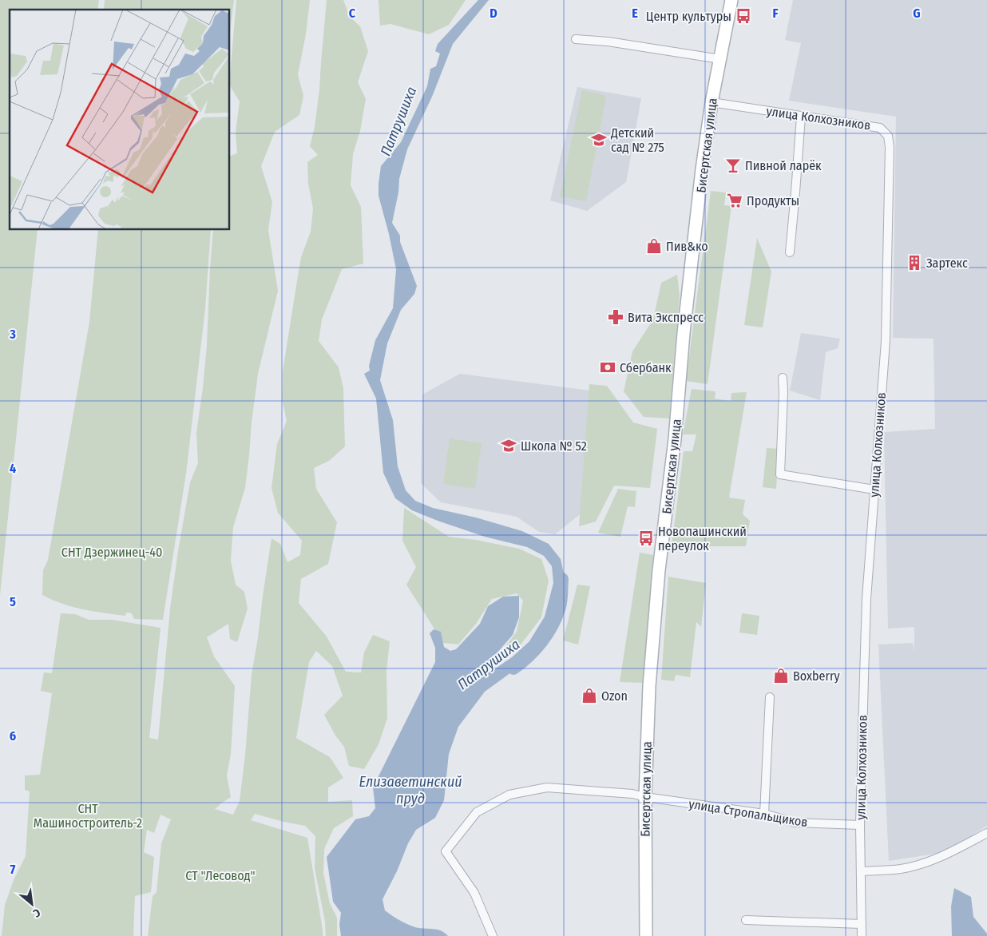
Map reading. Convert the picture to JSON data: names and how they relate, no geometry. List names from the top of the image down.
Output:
{
  "streets": {
    "main road": ["Бисертская улица"],
    "street": ["улица Колхозников", "улица Стропальщиков"]
  },
  "crossings": [
    ["улица Колхозников", "Бисертская улица"],
    ["улица Колхозников", "улица Стропальщиков"],
    ["Бисертская улица", "улица Стропальщиков"]
  ],
  "water": ["Патрушиха", "Елизаветинский пруд"],
  "parks": ["СНТ Дзержинец-40", "СНТ Машиностроитель-2", "СТ \"Лесовод\""],
  "places": {
    "bus stop": ["Центр культуры", "Новопашинский переулок"],
    "school or university": ["Детский сад № 275", "Школа № 52"],
    "bar": ["Пивной ларёк"],
    "supermarket": ["Продукты"],
    "shop": ["Пив&ко", "Boxberry", "Ozon"],
    "building": ["Зартекс"],
    "pharmacy": ["Вита Экспресс"],
    "bank": ["Сбербанк"]
  },
  "north": "bottom right",
  "grid": {
    "columns": [
      "C",
      "D",
      "E",
      "F",
      "G"
    ],
    "rows": [
      "3",
      "4",
      "5",
      "6",
      "7"
    ]
  }
}
